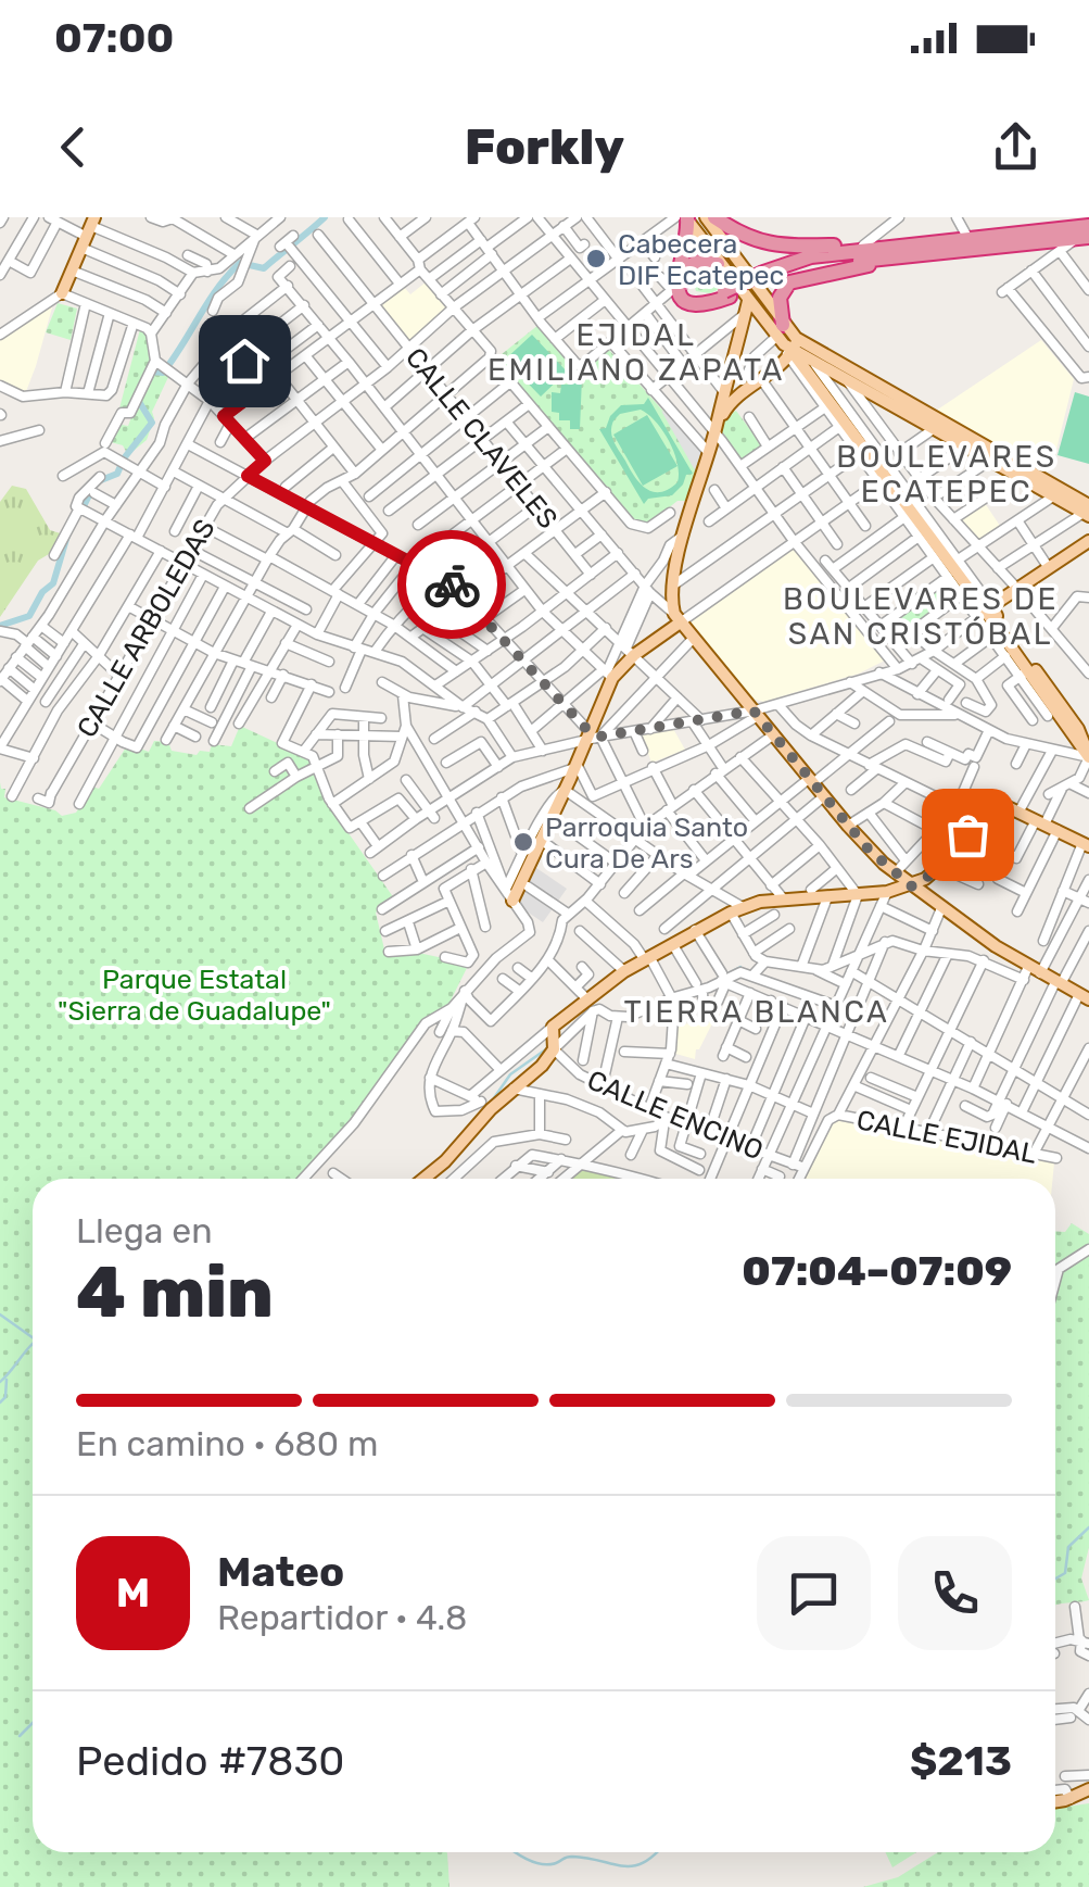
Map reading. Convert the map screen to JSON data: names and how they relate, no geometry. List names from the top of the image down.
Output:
{
  "streets": {
    "street": [
      "CALLE CLAVELES",
      "CALLE ARBOLEDAS",
      "CALLE ENCINO",
      "CALLE EJIDAL"
    ]
  },
  "crossings": [
    ["CALLE CLAVELES", "CALLE ARBOLEDAS"]
  ],
  "districts": [
    "EJIDAL EMILIANO ZAPATA",
    "BOULEVARES ECATEPEC",
    "BOULEVARES DE SAN CRISTÓBAL",
    "TIERRA BLANCA"
  ],
  "parks": ["Parque Estatal \"Sierra de Guadalupe\""],
  "places": ["Cabecera DIF Ecatepec", "Parroquia Santo Cura De Ars"],
  "page": {
    "status": "07:00",
    "header": "Forkly",
    "heading": ["4 min", "Llega en", "07:04–07:09"],
    "panel": [
      "Mateo",
      "Repartidor · 4.8",
      "Pedido #7830",
      "$213"
    ],
    "bar": "En camino · 680 m",
    "round": "M"
  }
}
